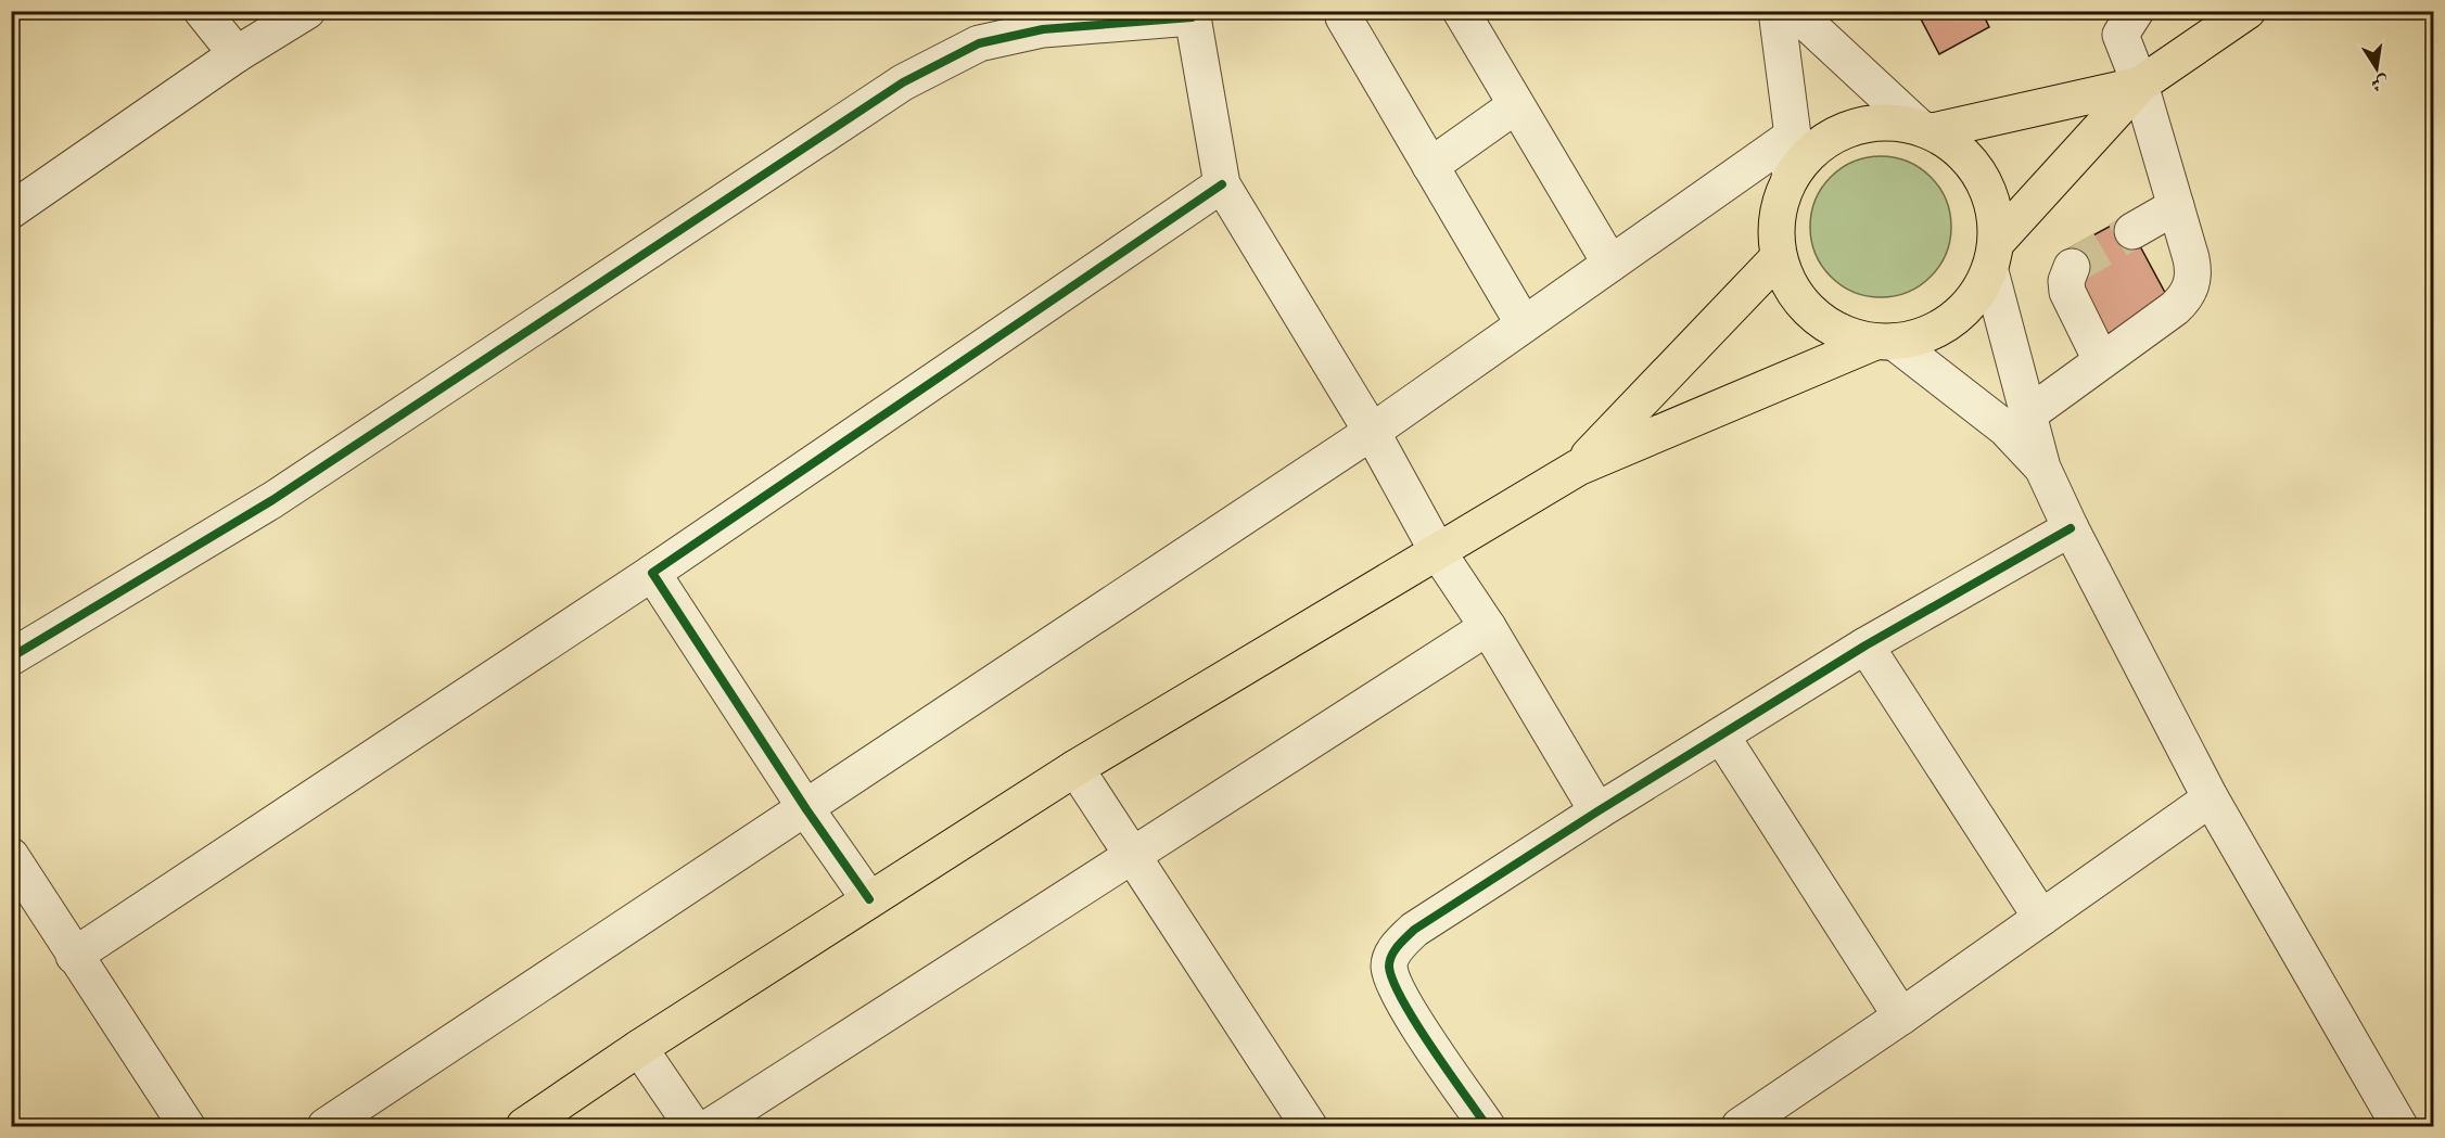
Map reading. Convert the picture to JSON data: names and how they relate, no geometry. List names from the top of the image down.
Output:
{
  "north": "bottom"
}
